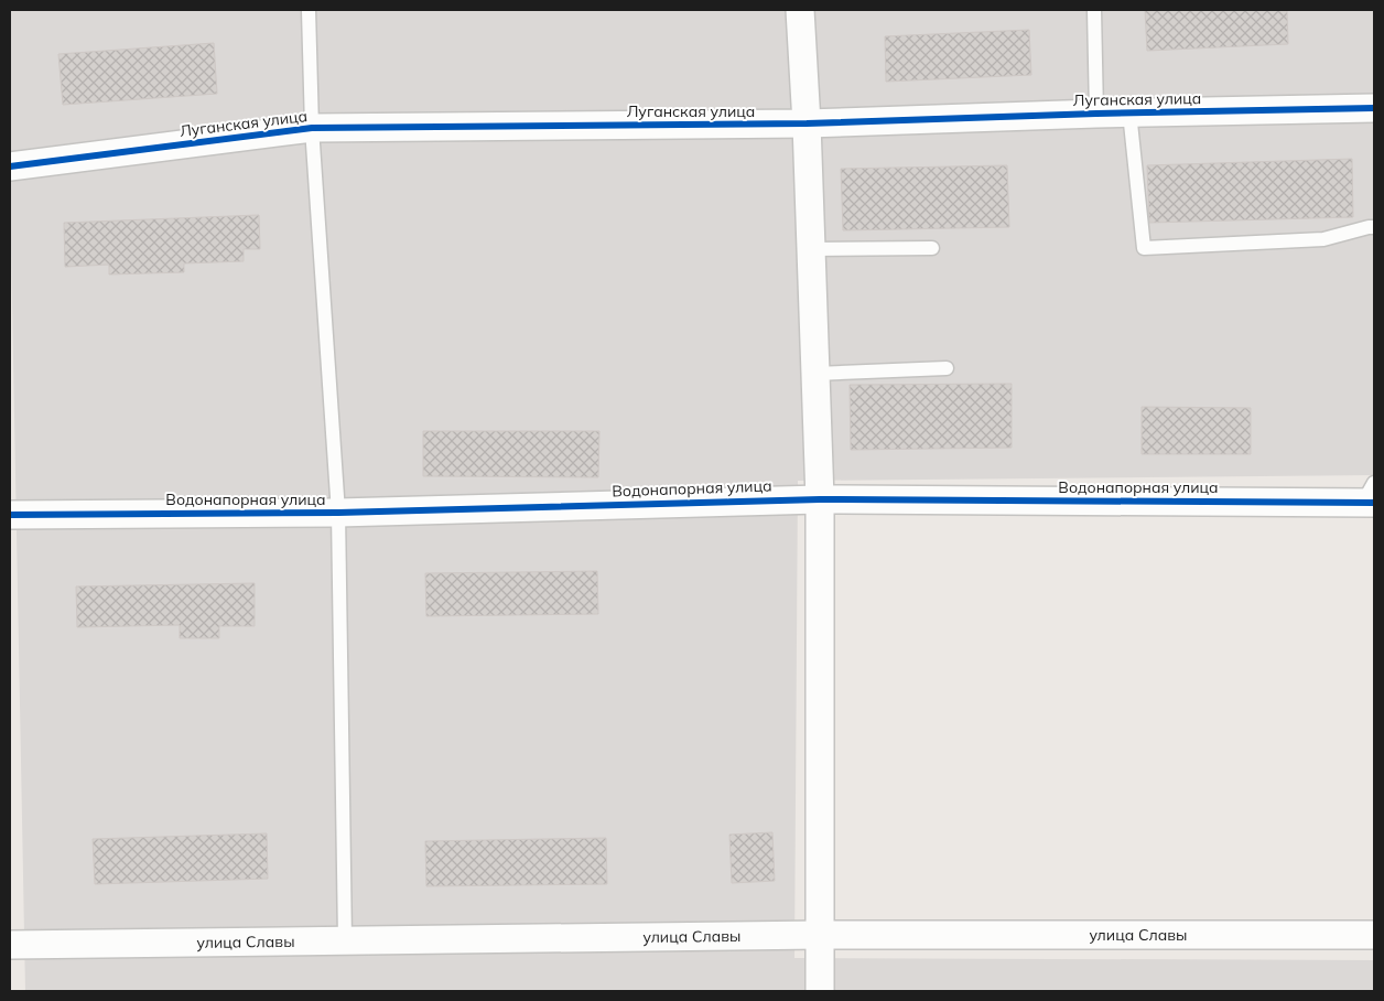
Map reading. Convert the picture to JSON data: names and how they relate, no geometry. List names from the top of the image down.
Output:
{
  "streets": {
    "street": ["Луганская улица", "Водонапорная улица", "улица Славы"]
  }
}
